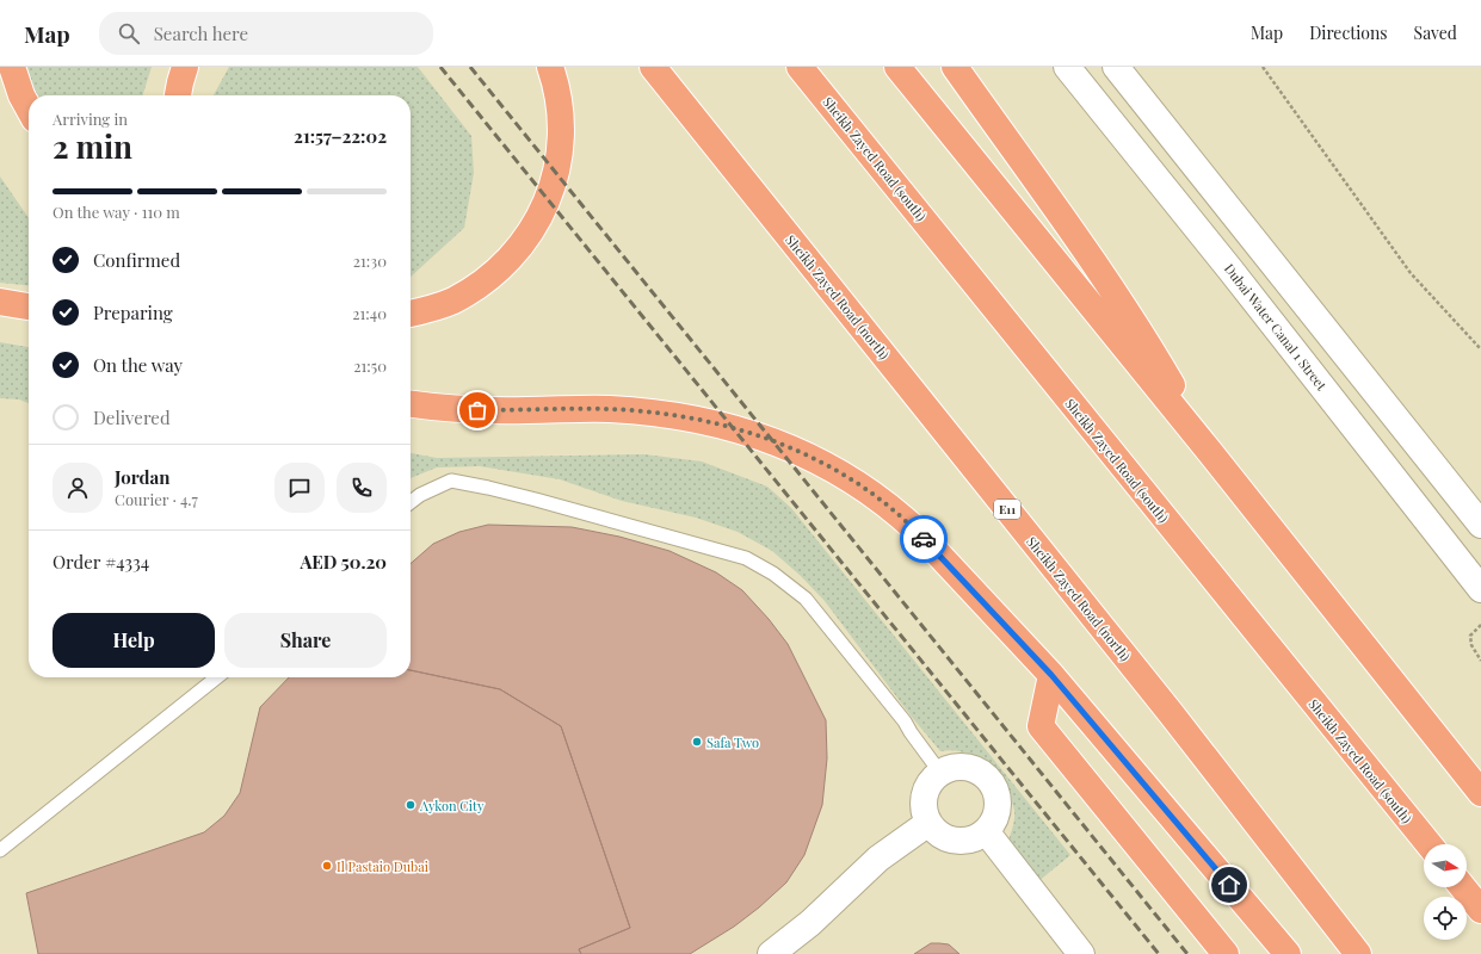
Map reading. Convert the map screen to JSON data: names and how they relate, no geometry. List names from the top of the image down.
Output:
{
  "streets": {
    "highway": ["Sheikh Zayed Road (south)", "Sheikh Zayed Road (north)", "E11"],
    "street": ["Dubai Water Canal 1 Street"]
  },
  "places": ["Safa Two", "Aykon City", "Il Pastaio Dubai"],
  "north": "right",
  "page": {
    "header": "Map",
    "search": "Search here",
    "nav": ["Map", "Directions", "Saved"],
    "heading": ["2 min", "Arriving in", "21:57–22:02"],
    "panel": [
      "Jordan",
      "Courier · 4.7",
      "Order #4334",
      "AED 50.20"
    ],
    "bar": "On the way · 110 m",
    "list": [
      ["Confirmed", "21:30"],
      ["Preparing", "21:40"],
      ["On the way", "21:50"],
      "Delivered"
    ],
    "buttons": ["Help", "Share"]
  }
}
